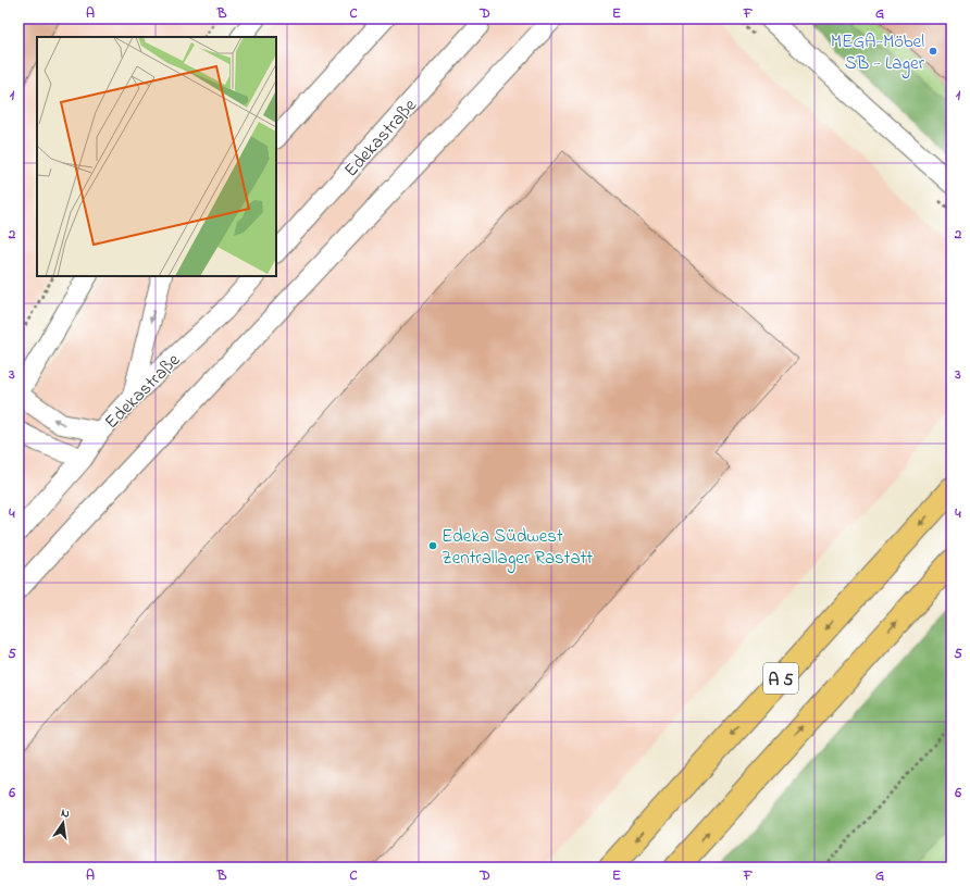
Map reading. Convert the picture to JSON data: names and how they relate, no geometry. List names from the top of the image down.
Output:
{
  "streets": {
    "highway": ["A 5"],
    "street": ["Edekastraße"]
  },
  "places": ["MEGA-Möbel SB - Lager", "Edeka Südwest Zentrallager Rastatt"],
  "north": "top",
  "grid": {
    "columns": [
      "A",
      "B",
      "C",
      "D",
      "E",
      "F",
      "G"
    ],
    "rows": [
      "1",
      "2",
      "3",
      "4",
      "5",
      "6"
    ]
  }
}
